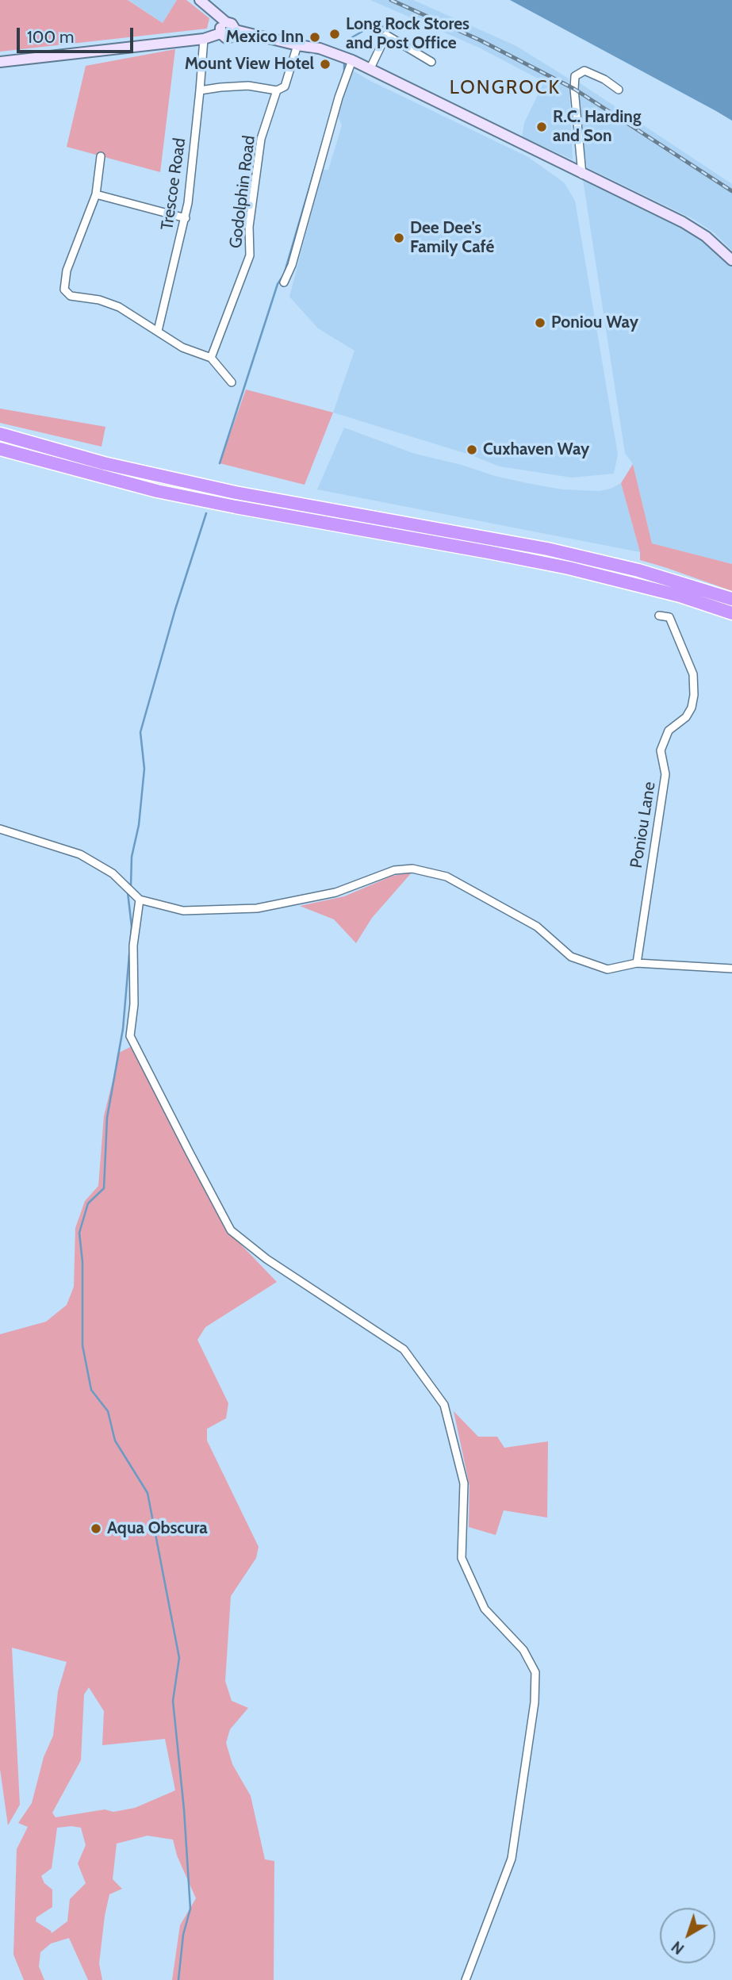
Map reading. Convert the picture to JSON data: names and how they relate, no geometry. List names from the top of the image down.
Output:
{
  "streets": {
    "street": ["Trescoe Road", "Godolphin Road", "Poniou Lane"]
  },
  "districts": ["LONGROCK"],
  "places": [
    "Long Rock Stores and Post Office",
    "Mexico Inn",
    "Mount View Hotel",
    "R.C. Harding and Son",
    "Dee Dee's Family Café",
    "Poniou Way",
    "Cuxhaven Way",
    "Aqua Obscura"
  ],
  "scale_bar": "100 m",
  "north": "bottom left"
}
